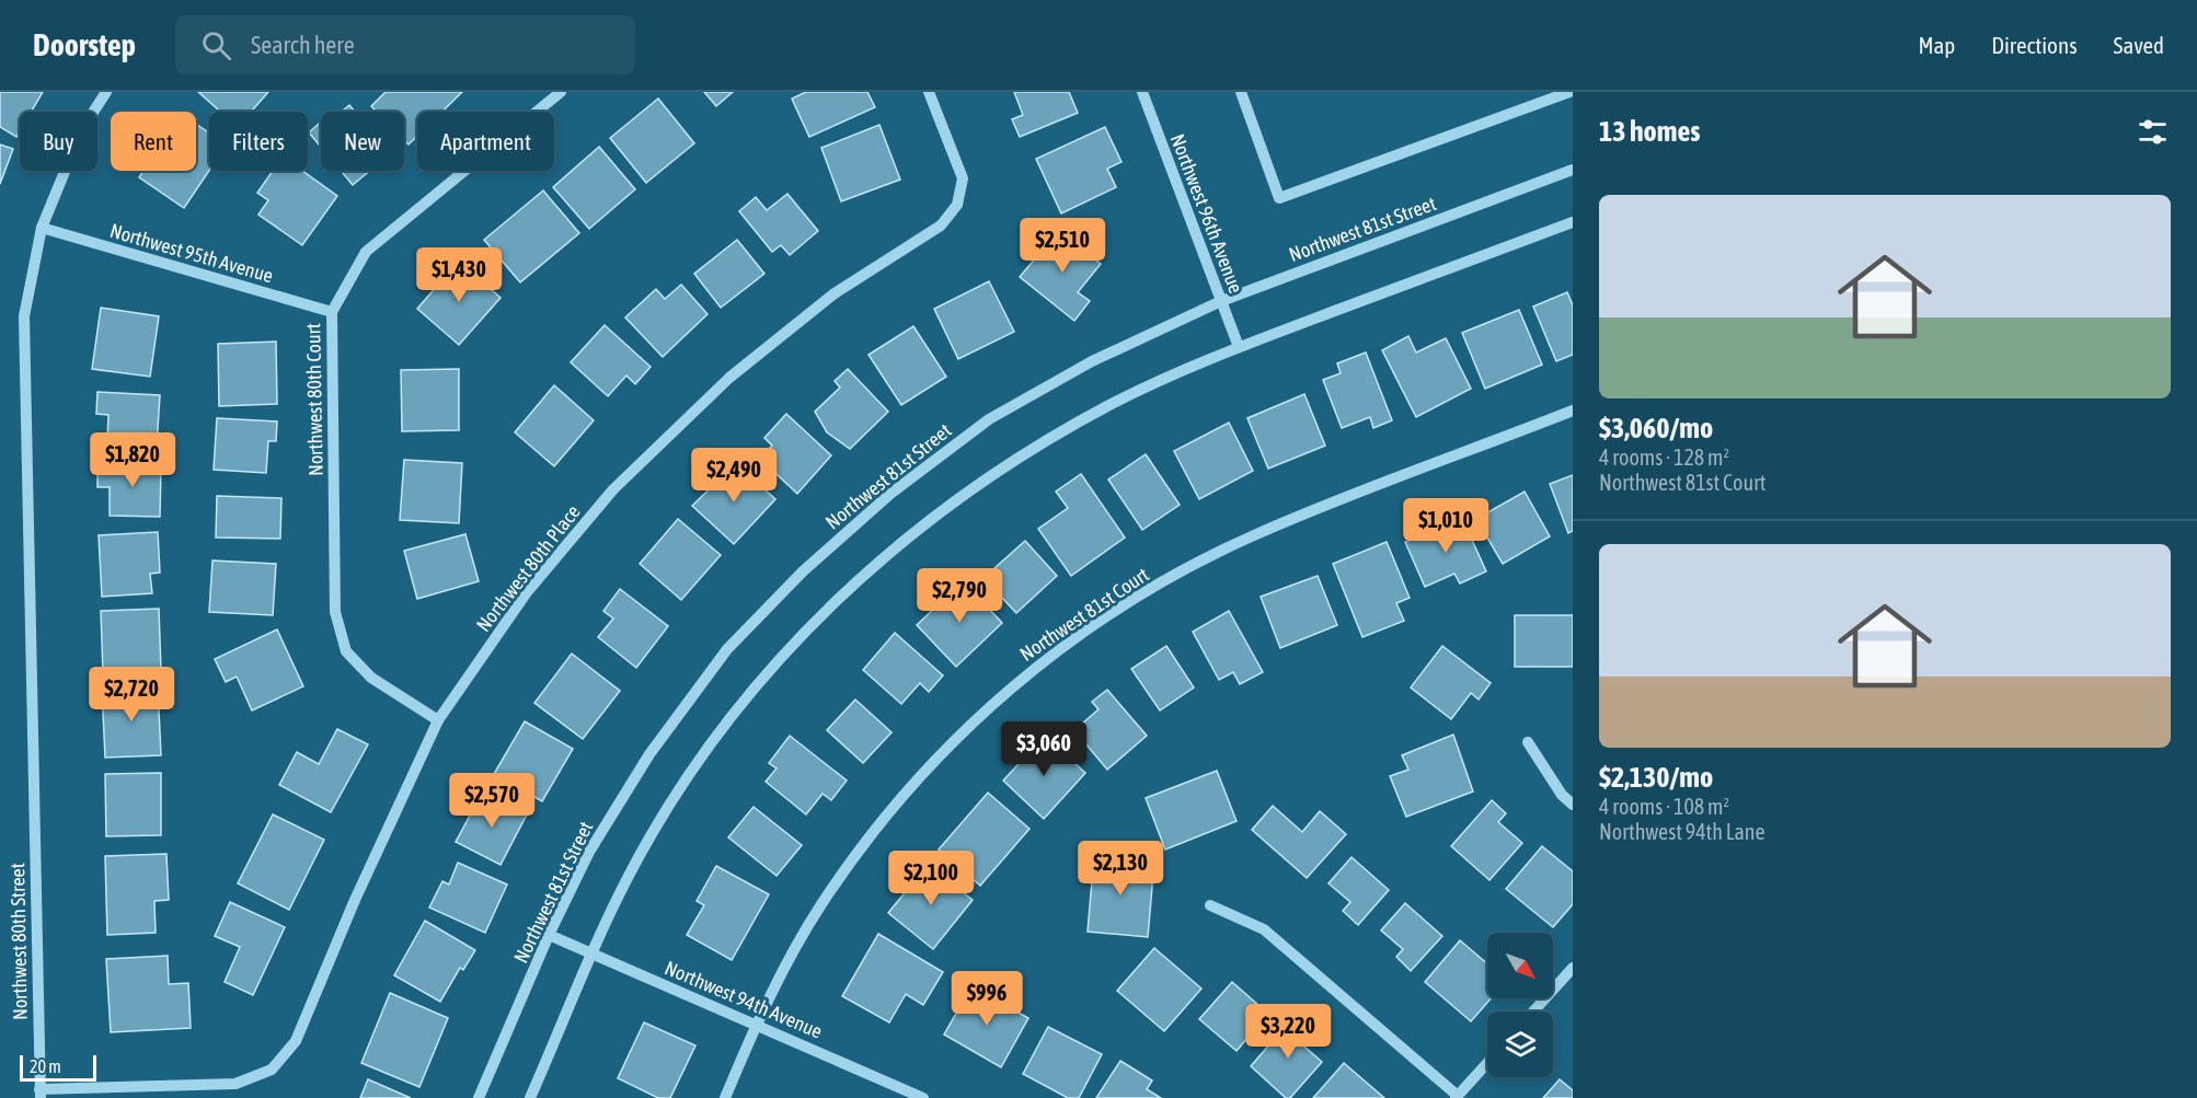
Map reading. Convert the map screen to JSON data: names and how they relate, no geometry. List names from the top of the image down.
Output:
{
  "streets": {
    "street": [
      "Northwest 96th Avenue",
      "Northwest 81st Street",
      "Northwest 95th Avenue",
      "Northwest 80th Court",
      "Northwest 80th Place",
      "Northwest 81st Court",
      "Northwest 80th Street",
      "Northwest 94th Avenue"
    ]
  },
  "crossings": [
    ["Northwest 96th Avenue", "Northwest 81st Street"],
    ["Northwest 81st Street", "Northwest 94th Avenue"],
    ["Northwest 95th Avenue", "Northwest 80th Court"],
    ["Northwest 95th Avenue", "Northwest 80th Street"],
    ["Northwest 80th Court", "Northwest 80th Place"],
    ["Northwest 80th Place", "Northwest 80th Street"],
    ["Northwest 81st Court", "Northwest 94th Avenue"]
  ],
  "scale_bar": "20 m",
  "north": "bottom right",
  "page": {
    "header": "Doorstep",
    "search": "Search here",
    "nav": ["Map", "Directions", "Saved"],
    "heading": "13 homes",
    "chip": [
      "Buy",
      "Rent",
      "Filters",
      "New",
      "Apartment"
    ],
    "list": [
      {
        "name": "$3,060/mo",
        "note": "4 rooms · 128 m² · Northwest 81st Court"
      },
      {
        "name": "$2,130/mo",
        "note": "4 rooms · 108 m² · Northwest 94th Lane"
      }
    ],
    "price": [
      "$2,510",
      "$1,430",
      "$1,820",
      "$2,490",
      "$1,010",
      "$2,790",
      "$2,720",
      "$3,060",
      "$2,570",
      "$2,130",
      "$2,100",
      "$996",
      "$3,220"
    ],
    "scale": "20 m"
  }
}
